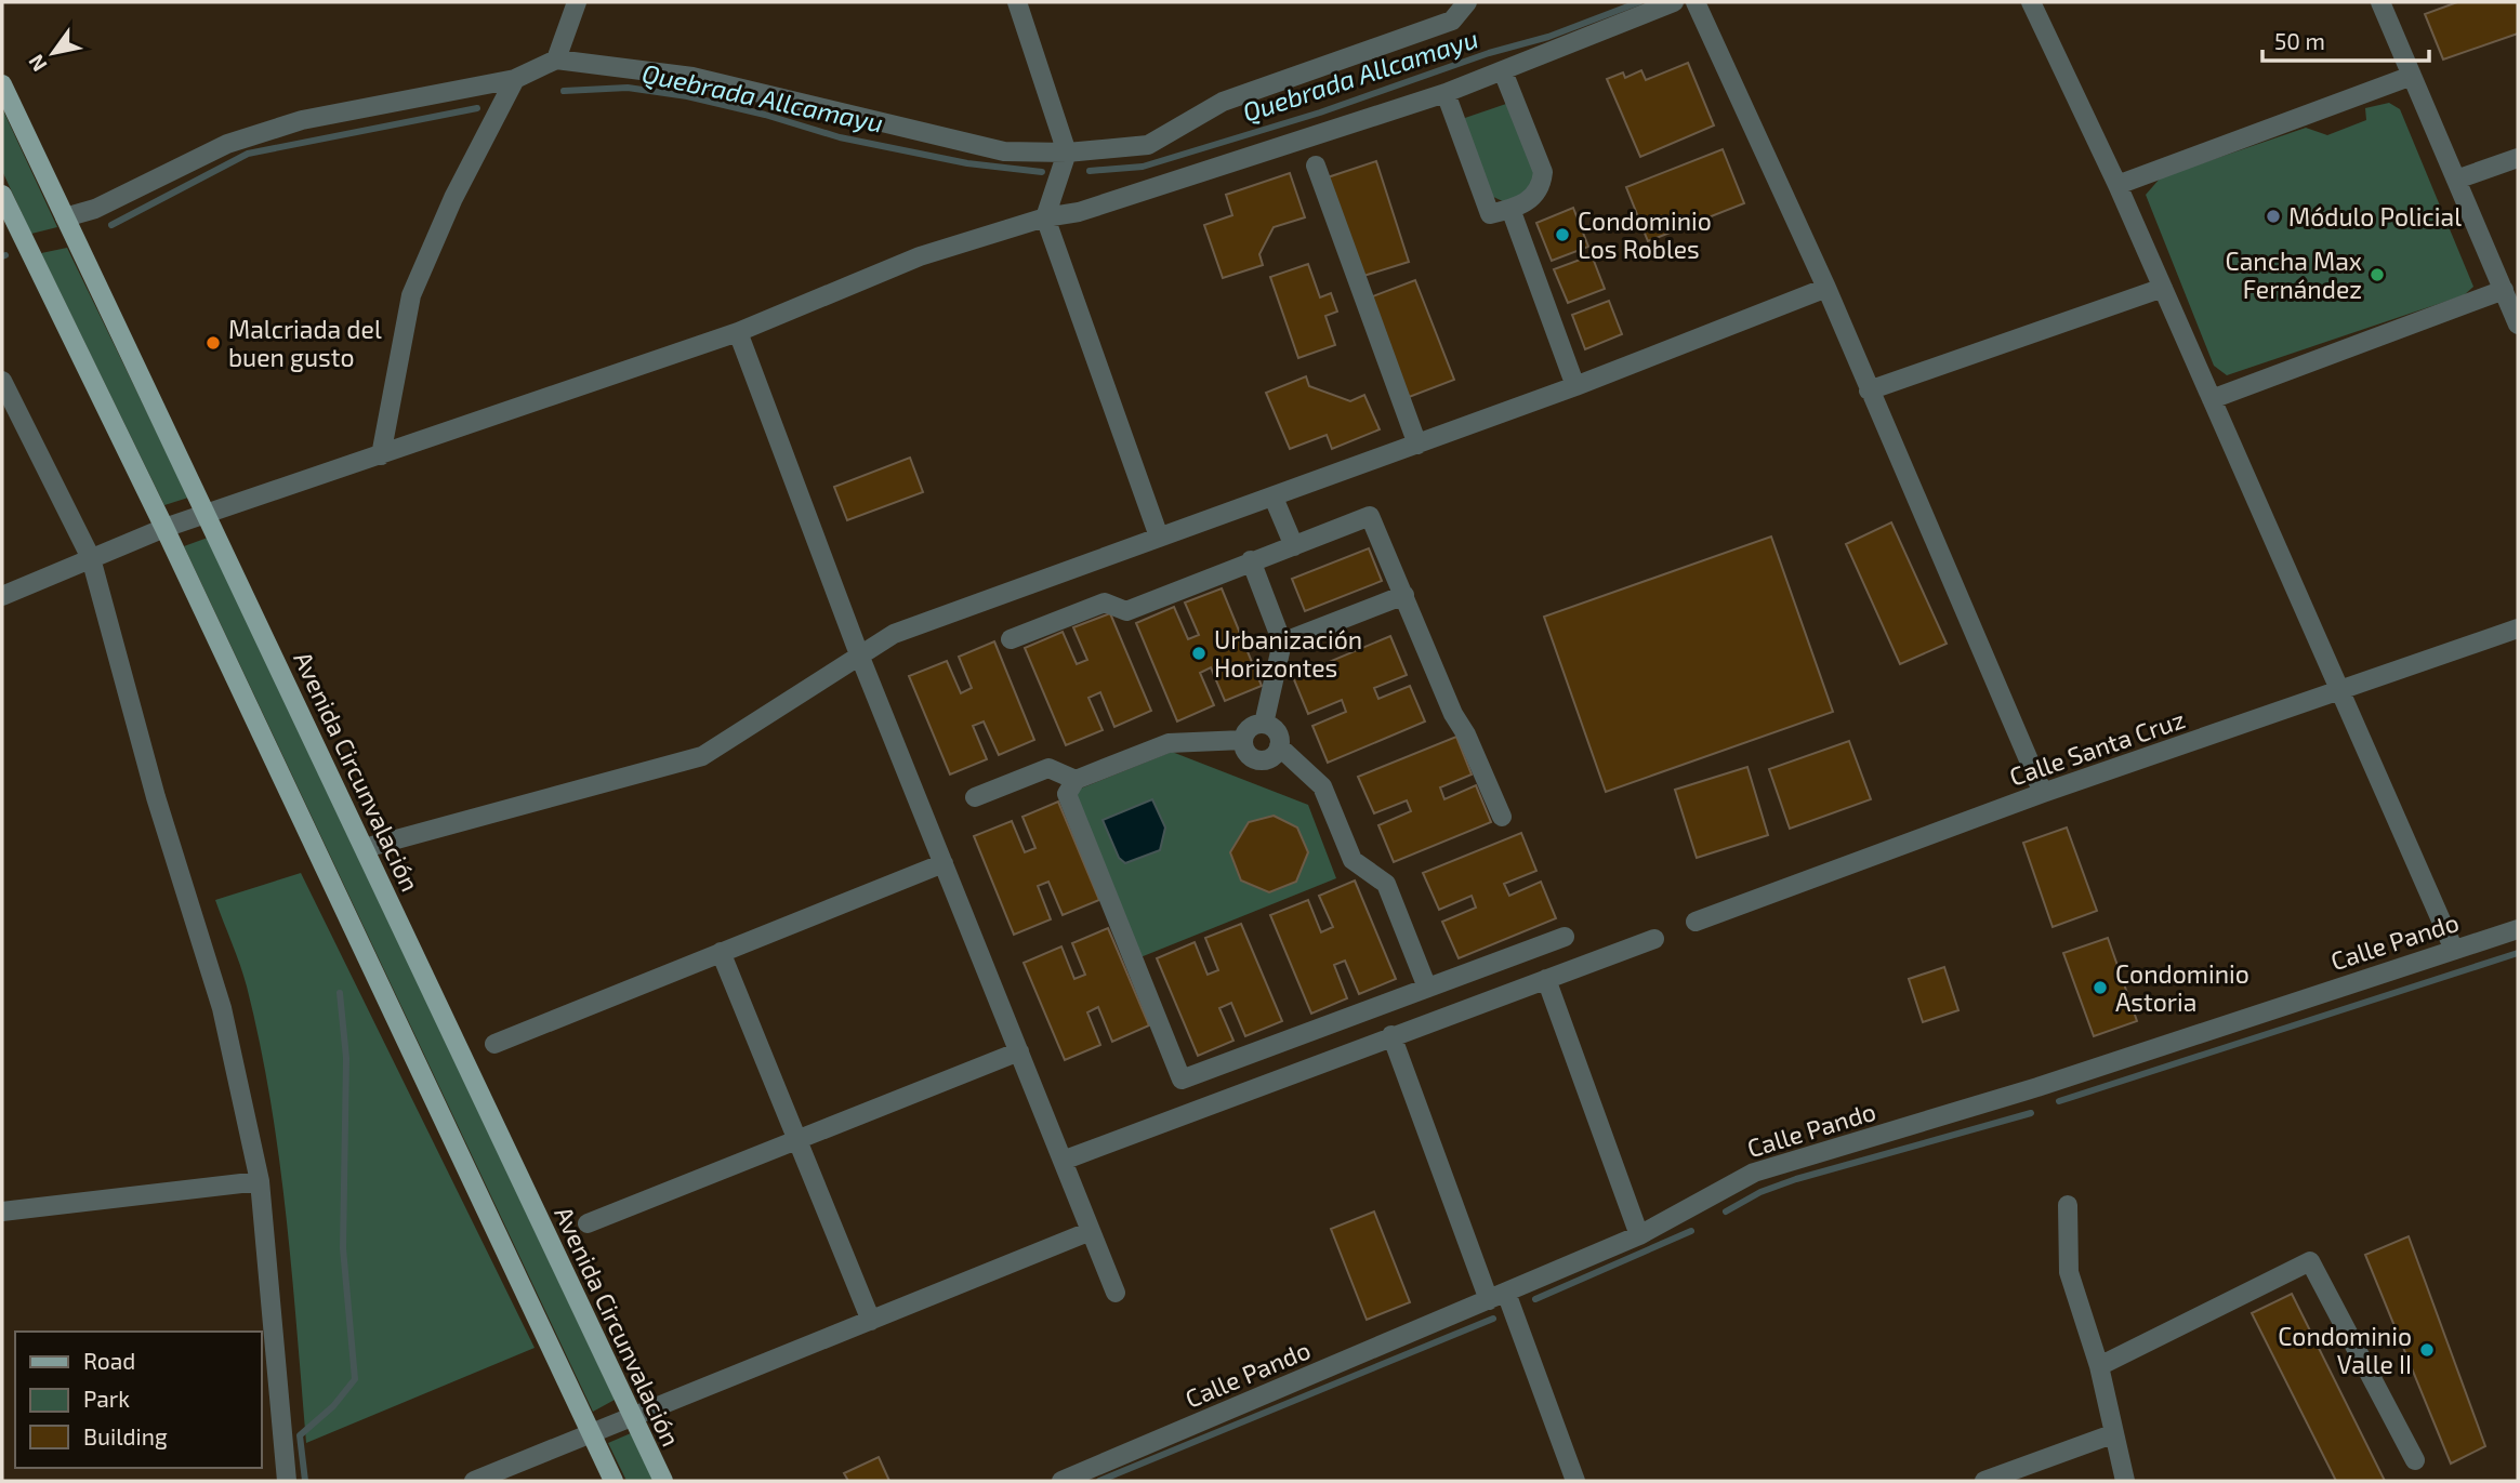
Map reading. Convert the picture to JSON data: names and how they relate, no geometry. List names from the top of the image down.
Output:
{
  "streets": {
    "main road": ["Avenida Circunvalación"],
    "street": ["Calle Santa Cruz", "Calle Pando"]
  },
  "water": ["Quebrada Allcamayu"],
  "places": [
    "Módulo Policial",
    "Condominio Los Robles",
    "Cancha Max Fernández",
    "Malcriada del buen gusto",
    "Urbanización Horizontes",
    "Condominio Astoria",
    "Condominio Valle II"
  ],
  "legend": ["Road", "Park", "Building"],
  "scale_bar": "50 m",
  "north": "bottom left"
}
